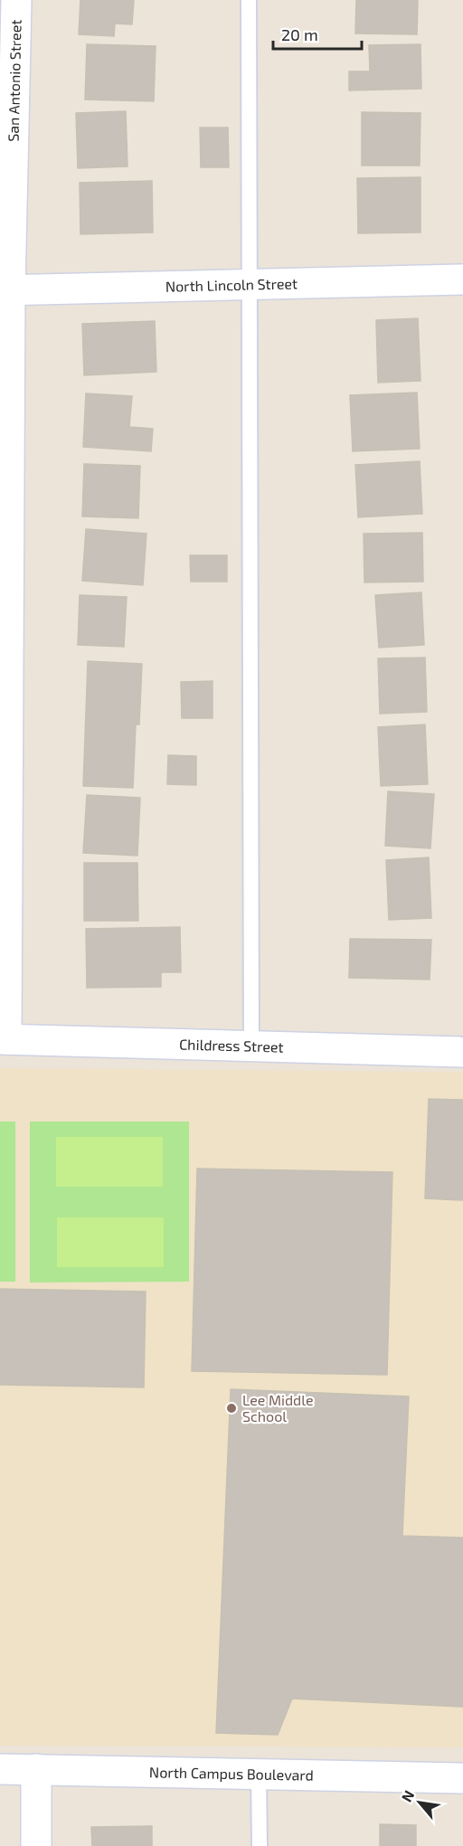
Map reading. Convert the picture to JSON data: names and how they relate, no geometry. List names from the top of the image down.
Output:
{
  "streets": {
    "street": [
      "San Antonio Street",
      "North Lincoln Street",
      "Childress Street",
      "North Campus Boulevard"
    ]
  },
  "crossings": [
    ["San Antonio Street", "North Lincoln Street"],
    ["San Antonio Street", "Childress Street"]
  ],
  "places": ["Lee Middle School"],
  "scale_bar": "20 m",
  "north": "top left"
}
